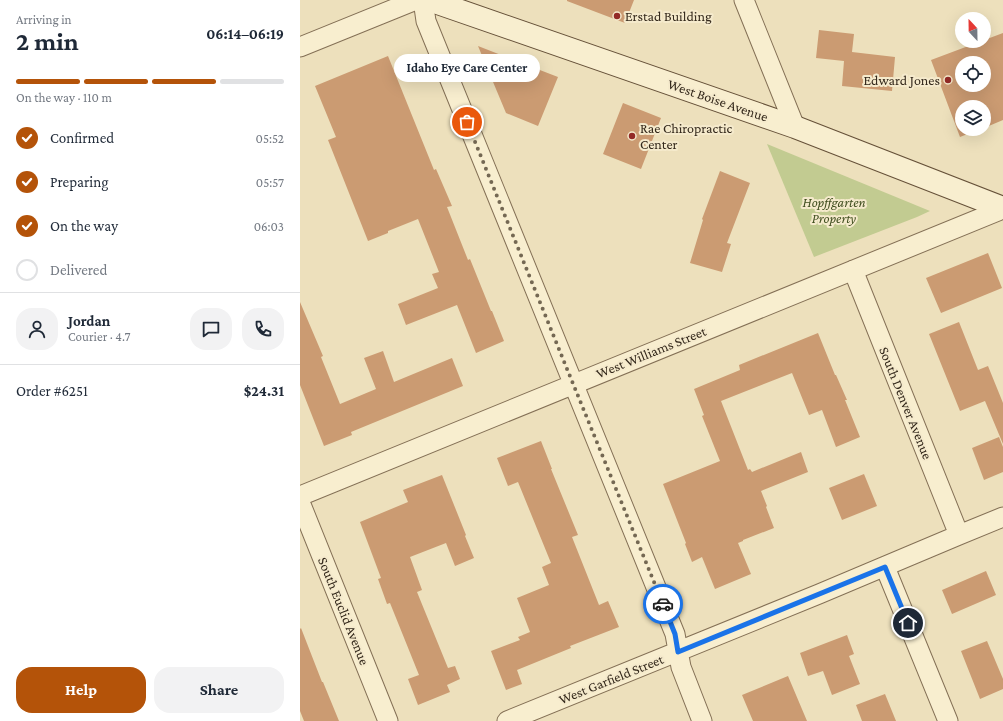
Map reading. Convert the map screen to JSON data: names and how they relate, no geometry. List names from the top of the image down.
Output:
{
  "streets": {
    "street": [
      "West Boise Avenue",
      "West Williams Street",
      "South Denver Avenue",
      "South Euclid Avenue",
      "West Garfield Street"
    ]
  },
  "crossings": [
    ["West Boise Avenue", "West Williams Street"],
    ["West Williams Street", "South Denver Avenue"],
    ["South Denver Avenue", "West Garfield Street"]
  ],
  "parks": ["Hopffgarten Property"],
  "places": [
    "Erstad Building",
    "Edward Jones",
    "Idaho Eye Care Center",
    "Rae Chiropractic Center"
  ],
  "north": "top",
  "page": {
    "heading": ["2 min", "Arriving in", "06:14–06:19"],
    "panel": [
      "Jordan",
      "Courier · 4.7",
      "Order #6251",
      "$24.31"
    ],
    "bubble": "Idaho Eye Care Center",
    "bar": "On the way · 110 m",
    "list": [
      ["Confirmed", "05:52"],
      ["Preparing", "05:57"],
      ["On the way", "06:03"],
      "Delivered"
    ],
    "buttons": ["Help", "Share"]
  }
}
